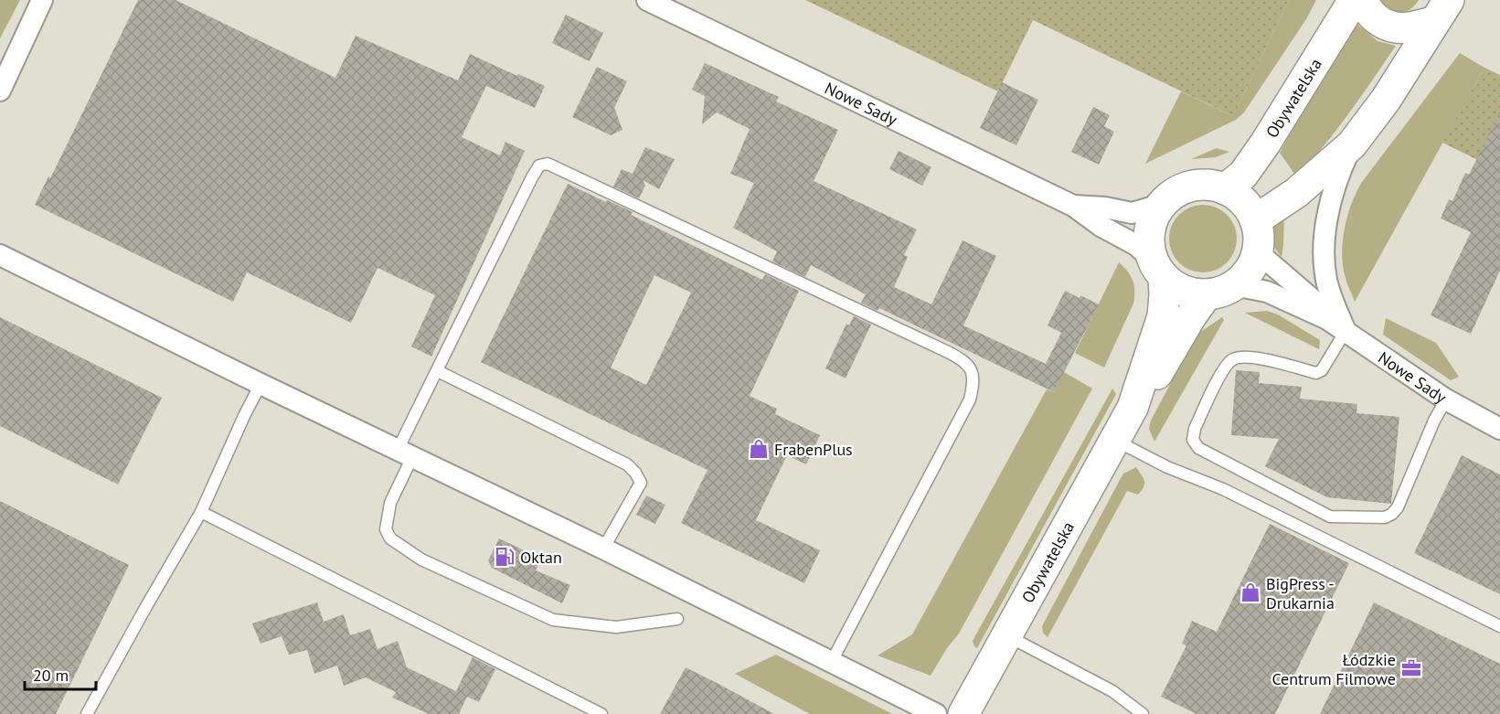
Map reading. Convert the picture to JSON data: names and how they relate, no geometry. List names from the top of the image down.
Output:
{
  "streets": {
    "main road": ["Obywatelska"],
    "street": ["Nowe Sady"]
  },
  "crossings": [
    ["Obywatelska", "Nowe Sady"]
  ],
  "places": {
    "shop": ["FrabenPlus", "BigPress - Drukarnia"],
    "fuel station": ["Oktan"],
    "office": ["Łódzkie Centrum Filmowe"]
  },
  "scale_bar": "20 m"
}
